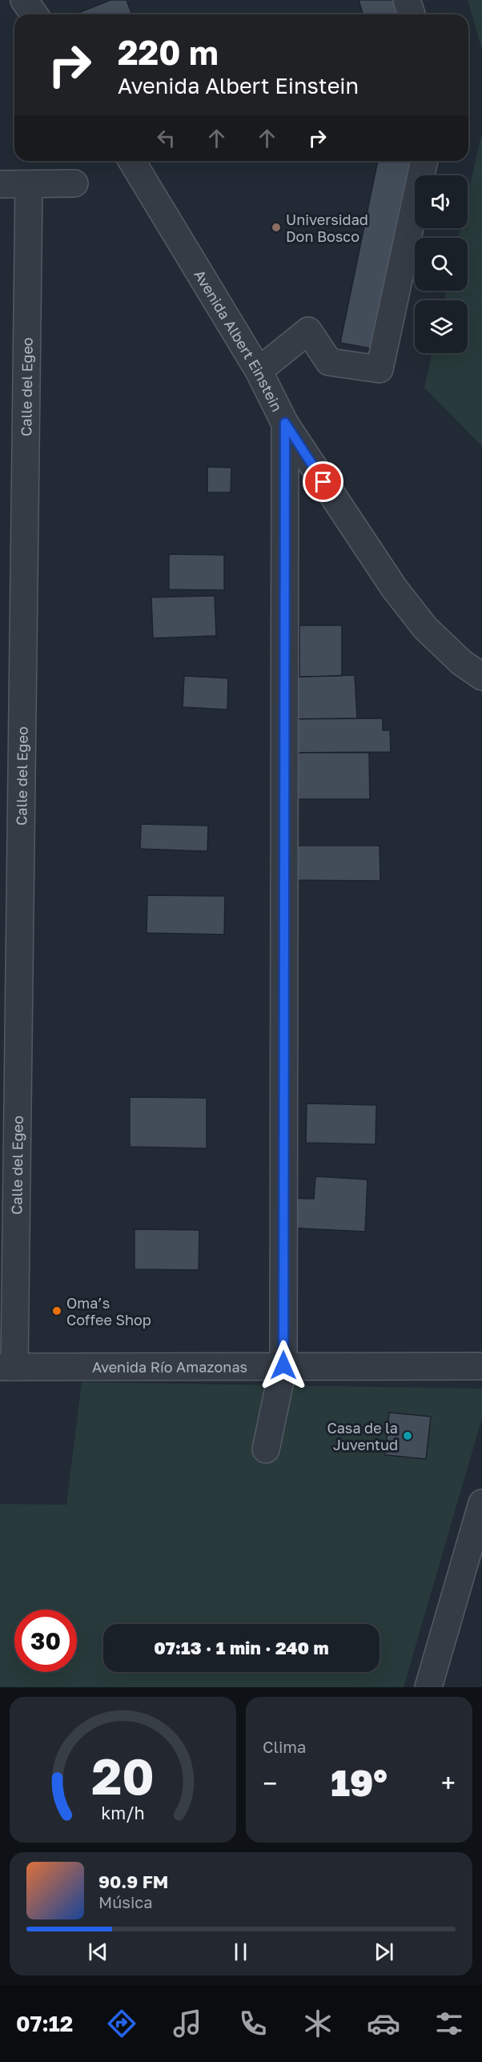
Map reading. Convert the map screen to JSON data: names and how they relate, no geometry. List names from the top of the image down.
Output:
{
  "streets": {
    "street": ["Avenida Albert Einstein", "Calle del Egeo", "Avenida Río Amazonas"]
  },
  "crossings": [
    ["Calle del Egeo", "Avenida Río Amazonas"]
  ],
  "places": ["Universidad Don Bosco", "Oma’s Coffee Shop", "Casa de la Juventud"],
  "page": {
    "turn": ["220 m", "Avenida Albert Einstein"],
    "limit": "30",
    "trip": "07:13 · 1 min · 240 m",
    "tile": "Clima",
    "heat": ["−", "19°", "+"],
    "song": ["90.9 FM", "Música"],
    "tabs": "07:12",
    "gauge": ["20", "km/h"]
  }
}
